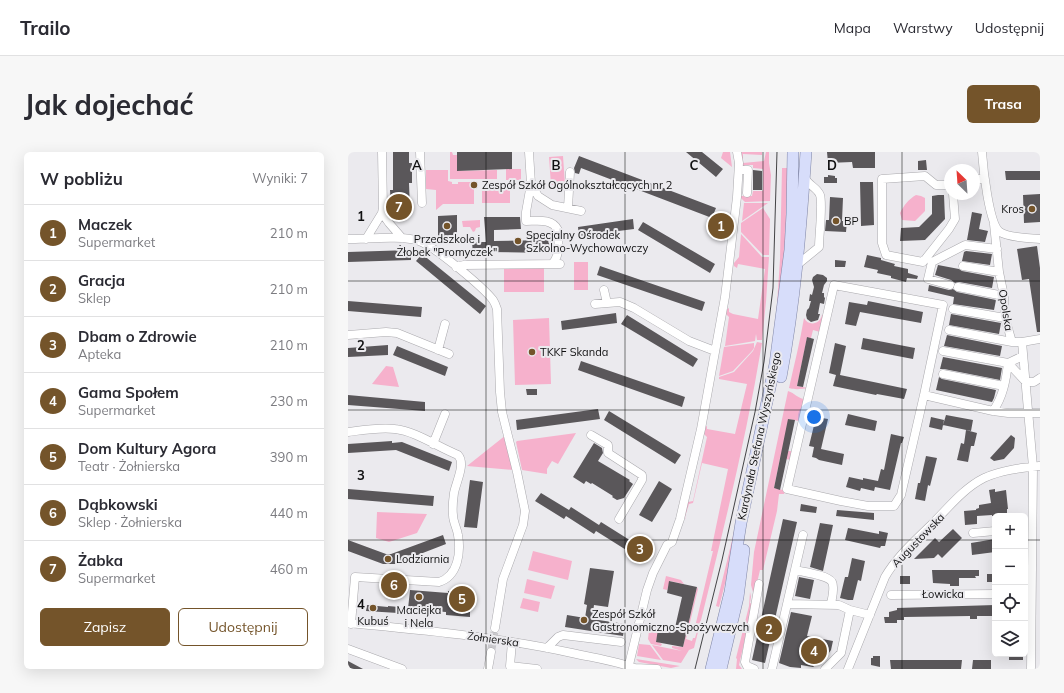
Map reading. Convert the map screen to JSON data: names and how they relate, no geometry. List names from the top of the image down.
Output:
{
  "streets": {
    "main road": ["Kardynała Stefana Wyszyńskiego"],
    "street": [
      "Opolska",
      "Augustowska",
      "Łowicka",
      "Żołnierska"
    ]
  },
  "places": [
    "Zespół Szkół Ogólnokształcących nr 2",
    "Kros",
    "BP",
    "Przedszkole i Żłobek \"Promyczek\"",
    "Specjalny Ośrodek Szkolno-Wychowawczy",
    "TKKF Skanda",
    "Lodziarnia",
    "Maciejka i Nela",
    "Kubuś",
    "Zespół Szkół Gastronomiczno-Spożywczych"
  ],
  "north": "top left",
  "page": {
    "header": "Trailo",
    "nav": ["Mapa", "Warstwy", "Udostępnij"],
    "buttons": [
      "Trasa",
      ["Zapisz", "Udostępnij"]
    ],
    "title": "Jak dojechać",
    "heading": ["W pobliżu", "Wyniki: 7"],
    "pins": [
      "7",
      "1",
      "3",
      "6",
      "5",
      "2",
      "4"
    ],
    "list": [
      {
        "mark": "1",
        "name": "Maczek",
        "note": "Supermarket",
        "value": "210 m"
      },
      {
        "mark": "2",
        "name": "Gracja",
        "note": "Sklep",
        "value": "210 m"
      },
      {
        "mark": "3",
        "name": "Dbam o Zdrowie",
        "note": "Apteka",
        "value": "210 m"
      },
      {
        "mark": "4",
        "name": "Gama Społem",
        "note": "Supermarket",
        "value": "230 m"
      },
      {
        "mark": "5",
        "name": "Dom Kultury Agora",
        "note": "Teatr · Żołnierska",
        "value": "390 m"
      },
      {
        "mark": "6",
        "name": "Dąbkowski",
        "note": "Sklep · Żołnierska",
        "value": "440 m"
      },
      {
        "mark": "7",
        "name": "Żabka",
        "note": "Supermarket",
        "value": "460 m"
      }
    ],
    "map_buttons": ["+", "−"]
  },
  "grid": {
    "columns": [
      "A",
      "B",
      "C",
      "D"
    ],
    "rows": [
      "1",
      "2",
      "3",
      "4"
    ]
  }
}
